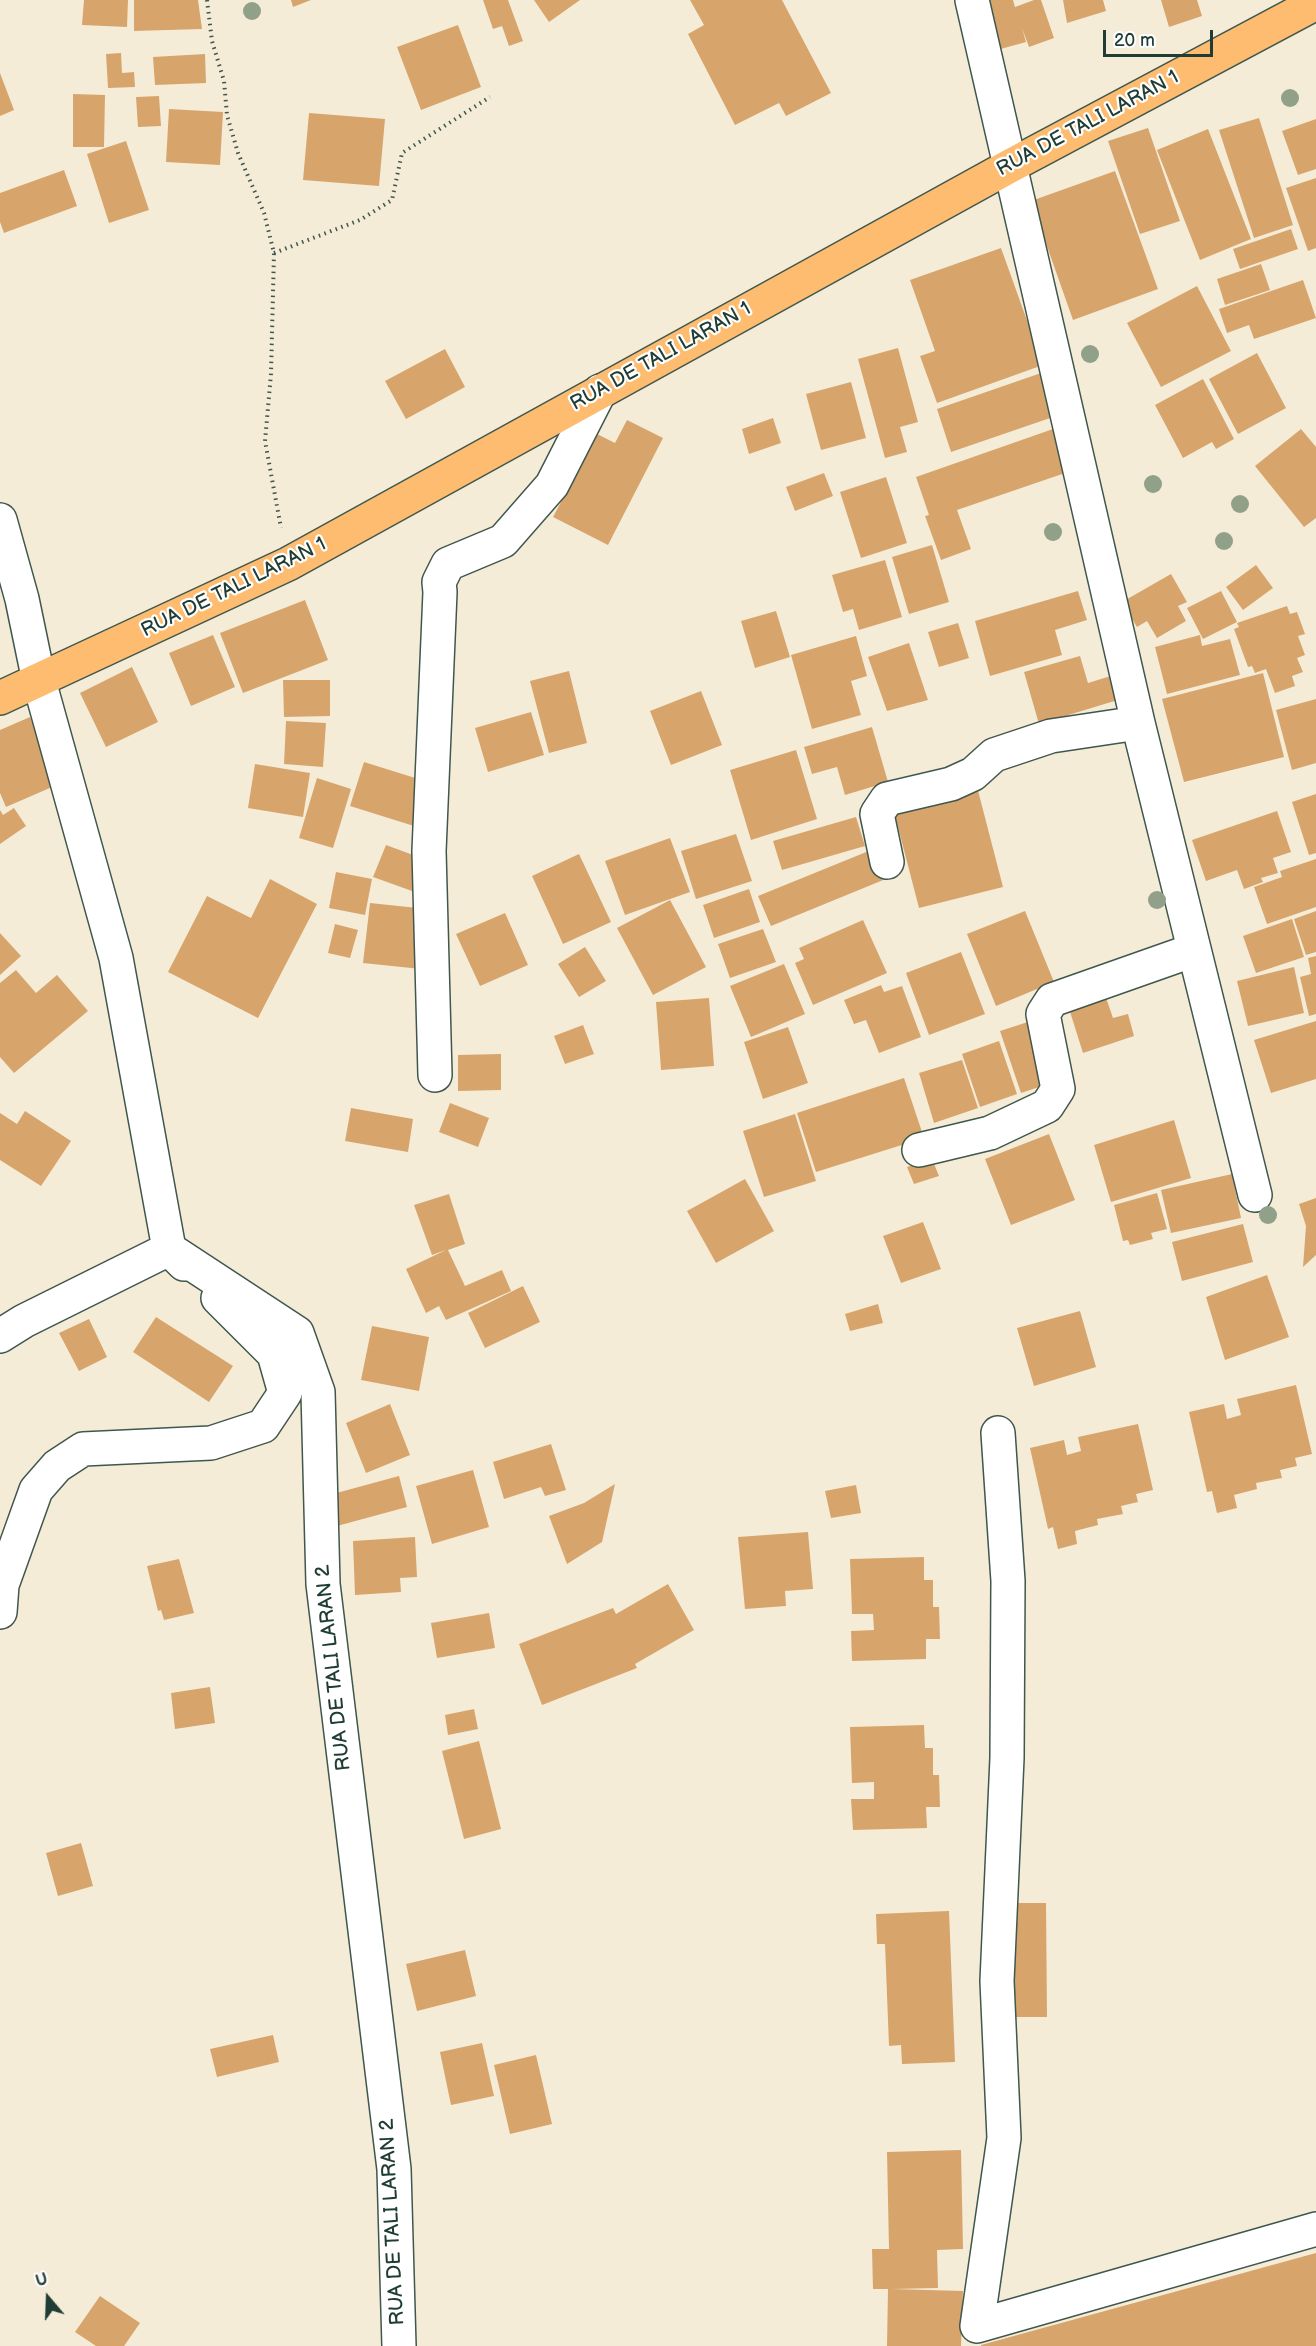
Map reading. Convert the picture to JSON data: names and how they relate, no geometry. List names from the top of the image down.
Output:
{
  "streets": {
    "main road": ["RUA DE TALI LARAN 1"],
    "street": ["RUA DE TALI LARAN 2"]
  },
  "scale_bar": "20 m",
  "north": "top"
}
